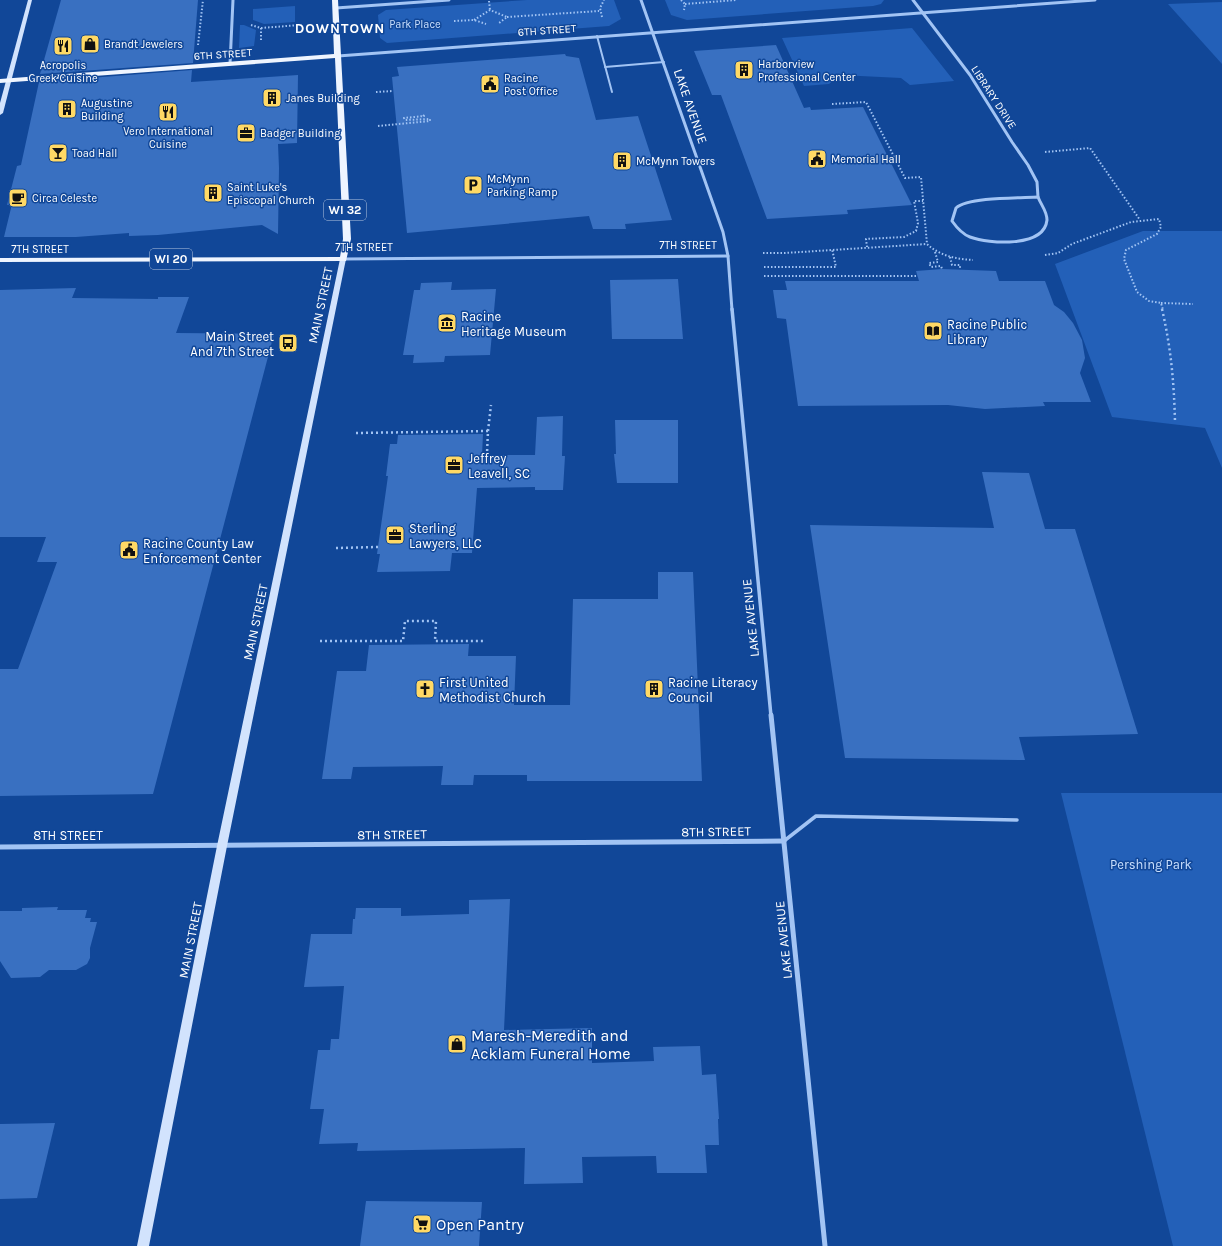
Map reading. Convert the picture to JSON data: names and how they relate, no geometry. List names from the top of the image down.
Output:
{
  "streets": {
    "main road": [
      "6TH STREET",
      "WI 32",
      "7TH STREET",
      "WI 20",
      "MAIN STREET"
    ],
    "street": ["LIBRARY DRIVE", "LAKE AVENUE", "8TH STREET"]
  },
  "crossings": [
    ["6TH STREET", "LIBRARY DRIVE"],
    ["6TH STREET", "LAKE AVENUE"],
    ["6TH STREET", "MAIN STREET"],
    ["LAKE AVENUE", "7TH STREET"],
    ["LAKE AVENUE", "8TH STREET"],
    ["7TH STREET", "MAIN STREET"],
    ["MAIN STREET", "8TH STREET"]
  ],
  "districts": ["DOWNTOWN"],
  "parks": ["Park Place", "Pershing Park"],
  "places": {
    "shop": ["Brandt Jewelers", "Maresh-Meredith and Acklam Funeral Home"],
    "restaurant": ["Acropolis Greek Cuisine", "Vero International Cuisine"],
    "building": [
      "Harborview Professional Center",
      "Janes Building",
      "Augustine Building",
      "McMynn Towers",
      "Saint Luke's Episcopal Church",
      "Racine Literacy Council"
    ],
    "public building": ["Racine Post Office", "Memorial Hall", "Racine County Law Enforcement Center"],
    "office": ["Badger Building", "Jeffrey Leavell, SC", "Sterling Lawyers, LLC"],
    "bar": ["Toad Hall"],
    "parking": ["McMynn Parking Ramp"],
    "cafe": ["Circa Celeste"],
    "museum": ["Racine Heritage Museum"],
    "library": ["Racine Public Library"],
    "bus stop": ["Main Street And 7th Street"],
    "church": ["First United Methodist Church"],
    "supermarket": ["Open Pantry"]
  }
}
